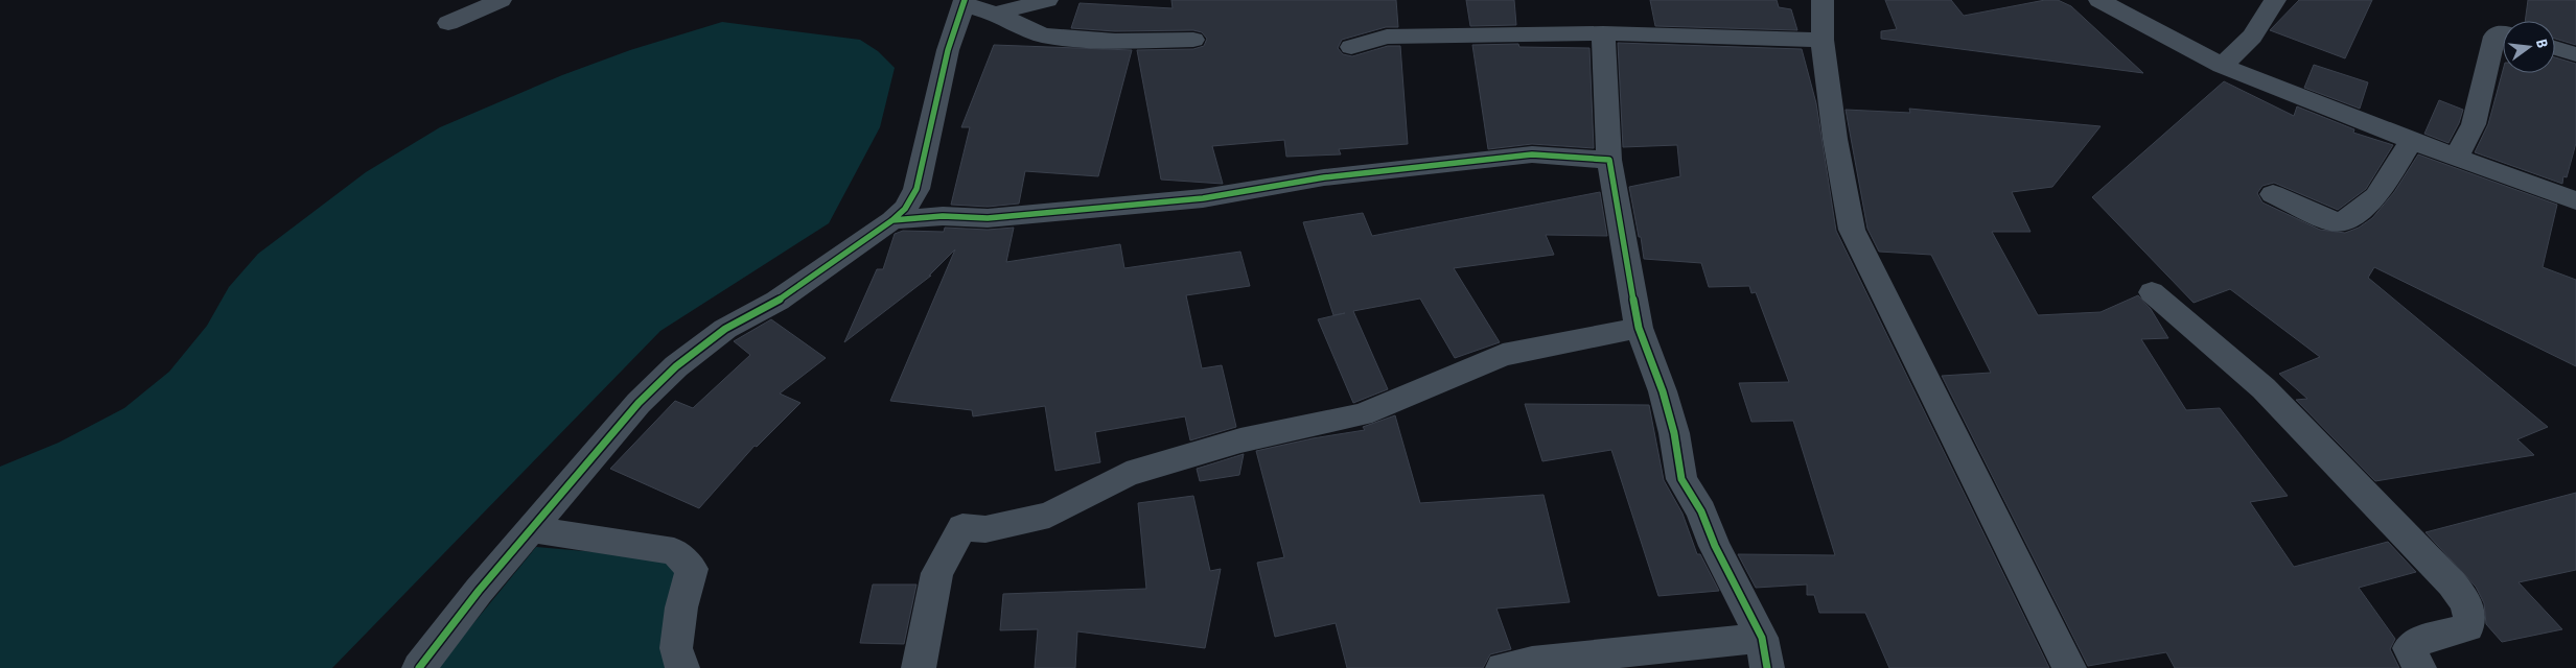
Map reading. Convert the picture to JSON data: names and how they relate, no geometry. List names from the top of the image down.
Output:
{
  "north": "right"
}
